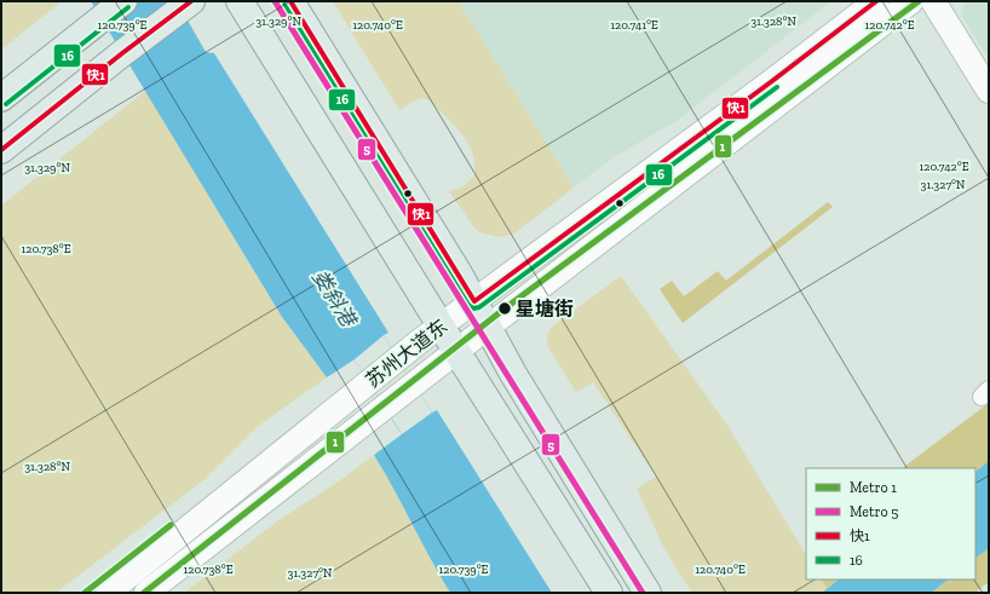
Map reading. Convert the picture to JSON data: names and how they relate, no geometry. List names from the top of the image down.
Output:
{
  "streets": {
    "main road": ["苏州大道东"]
  },
  "water": ["娄斜港"],
  "places": ["星塘街"],
  "lines": [
    "metro line 1",
    "metro line 5",
    "transit line 快1",
    "transit line 16"
  ],
  "legend": [
    "Metro 1",
    "Metro 5",
    "快1",
    "16"
  ],
  "coordinates": [
    "31.329°N",
    "31.328°N",
    "120.739°E",
    "120.740°E",
    "120.741°E",
    "120.742°E",
    "31.327°N",
    "120.738°E"
  ]
}
